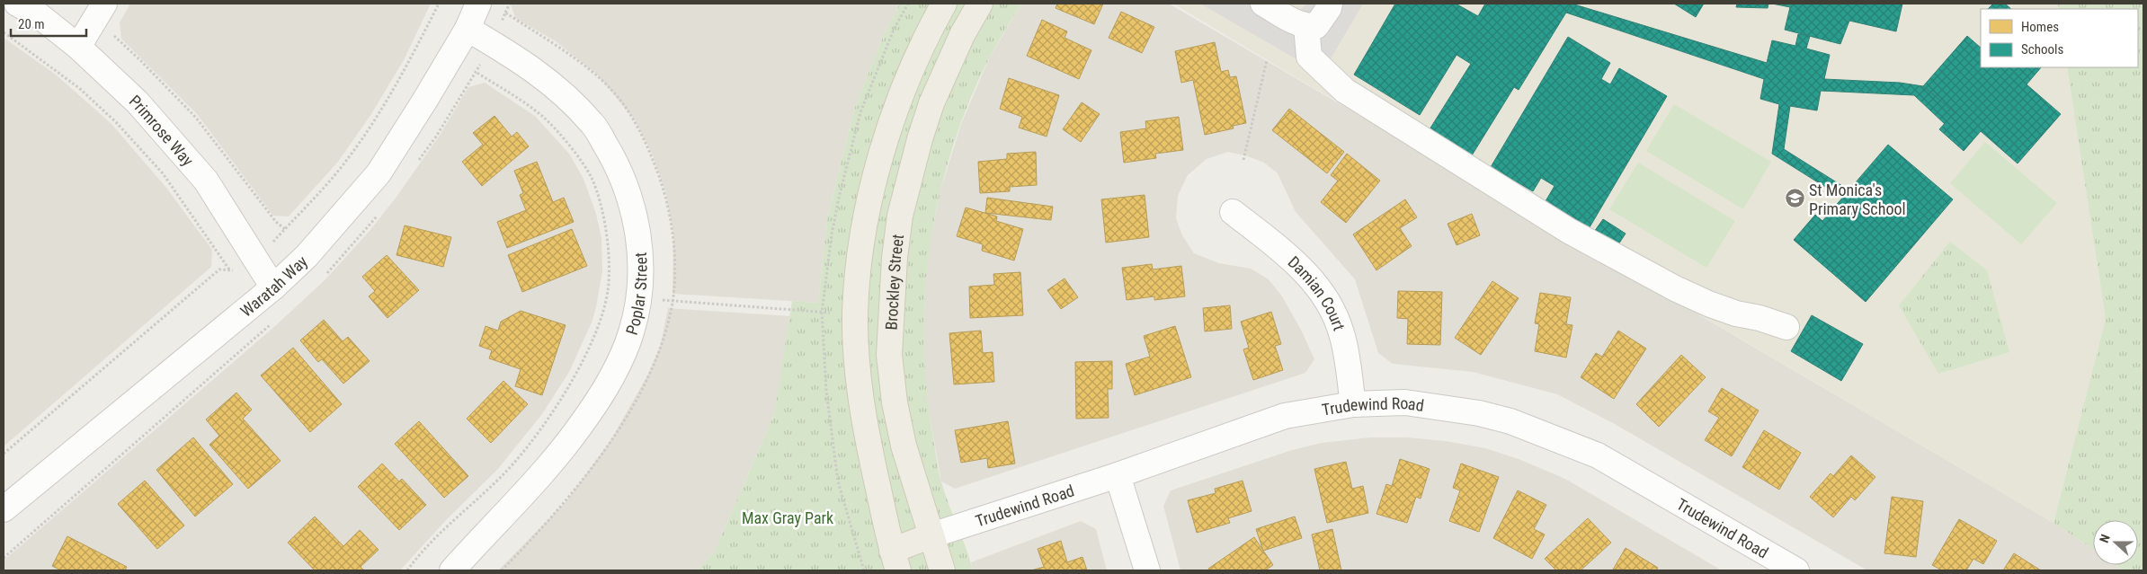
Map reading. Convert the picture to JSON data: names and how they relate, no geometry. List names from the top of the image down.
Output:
{
  "streets": {
    "main road": ["Brockley Street"],
    "street": [
      "Primrose Way",
      "Waratah Way",
      "Poplar Street",
      "Damian Court",
      "Trudewind Road"
    ]
  },
  "crossings": [
    ["Primrose Way", "Waratah Way"],
    ["Brockley Street", "Trudewind Road"],
    ["Waratah Way", "Poplar Street"],
    ["Damian Court", "Trudewind Road"]
  ],
  "parks": ["Max Gray Park"],
  "places": {
    "school or university": ["St Monica's Primary School"]
  },
  "legend": ["Homes", "Schools"],
  "scale_bar": "20 m",
  "north": "left"
}
